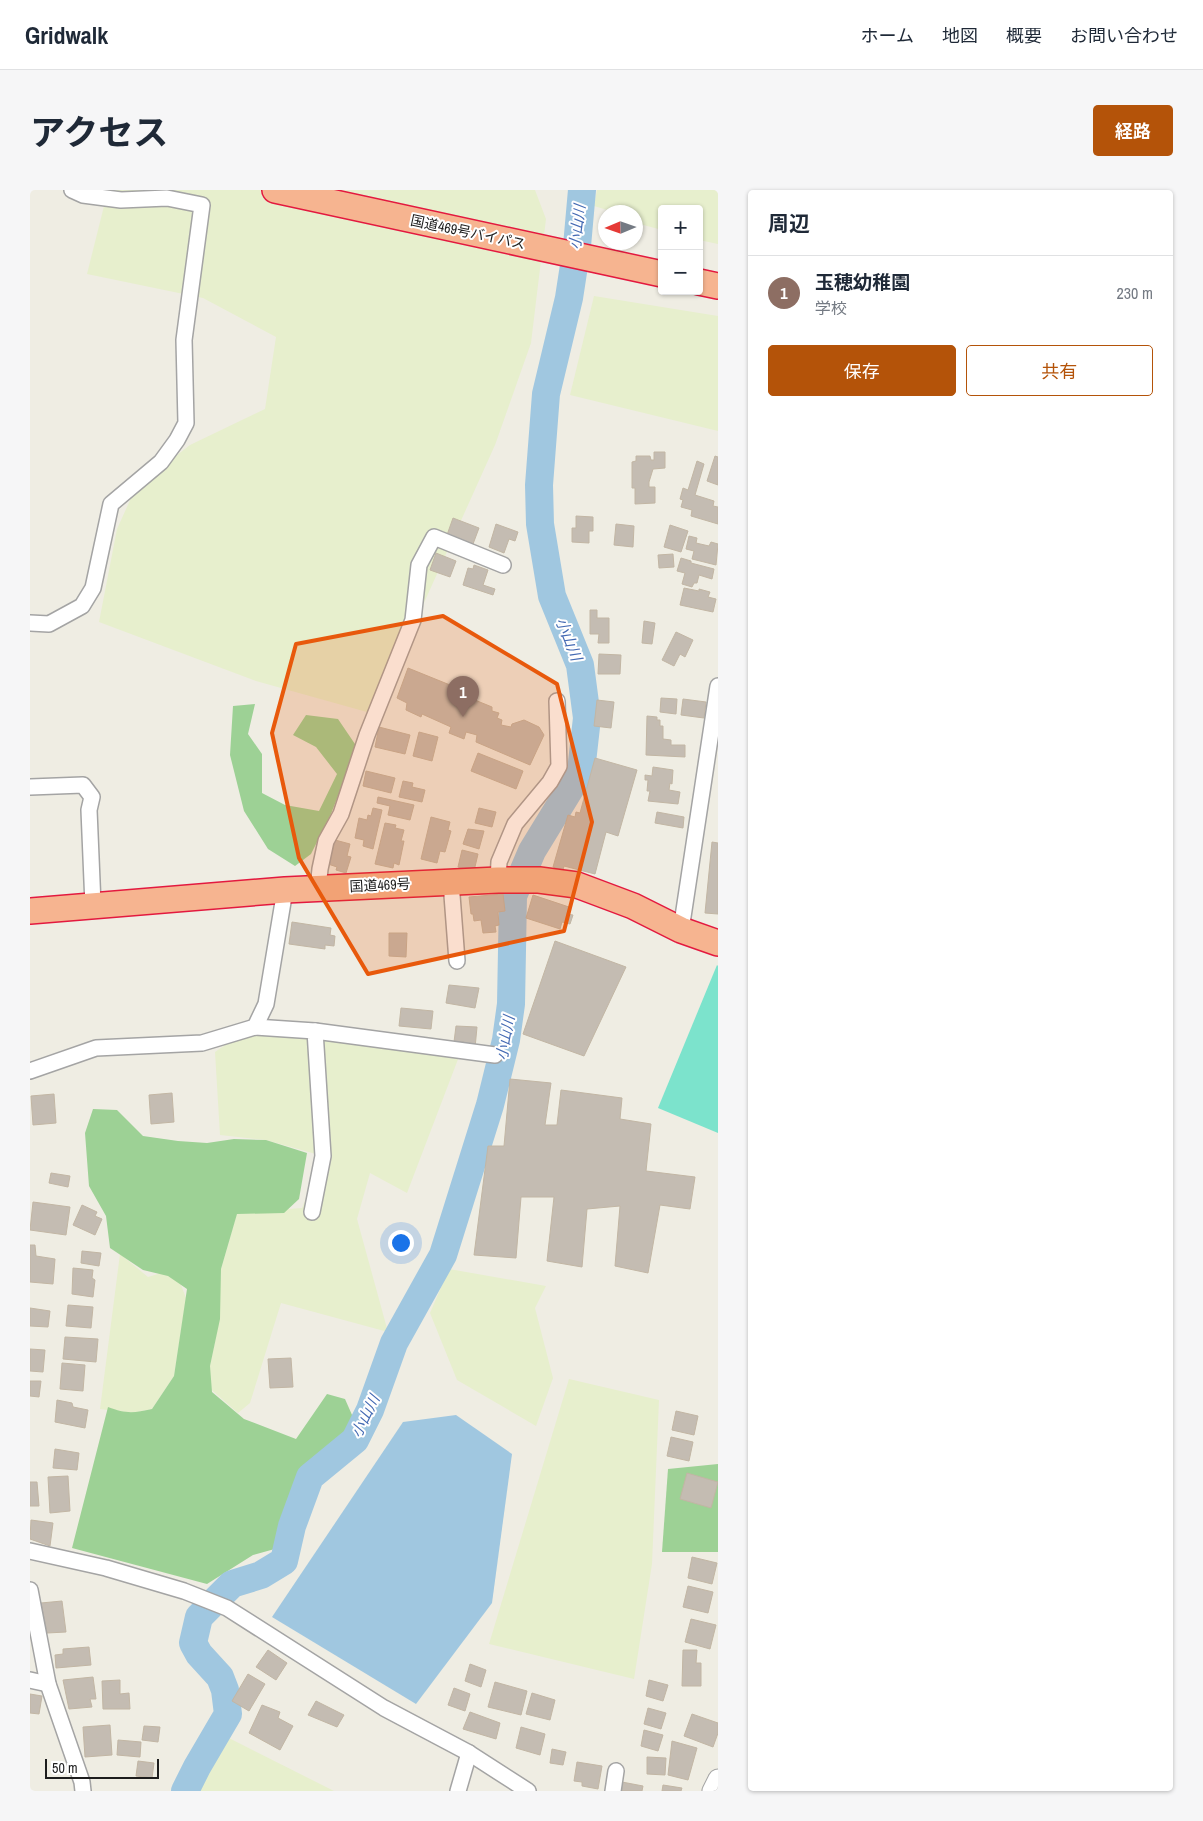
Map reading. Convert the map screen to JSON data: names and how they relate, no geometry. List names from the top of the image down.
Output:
{
  "streets": {
    "highway": ["国道469号バイパス", "国道469号"]
  },
  "water": ["小山川"],
  "scale_bar": "50 m",
  "north": "left",
  "page": {
    "header": "Gridwalk",
    "nav": [
      "ホーム",
      "地図",
      "概要",
      "お問い合わせ"
    ],
    "title": "アクセス",
    "buttons": [
      "経路",
      ["保存", "共有"]
    ],
    "heading": "周辺",
    "map_buttons": ["+", "−"],
    "list": [
      {
        "mark": "1",
        "name": "玉穂幼稚園",
        "note": "学校",
        "value": "230 m"
      }
    ],
    "pins": "1",
    "scale": "50 m"
  }
}
